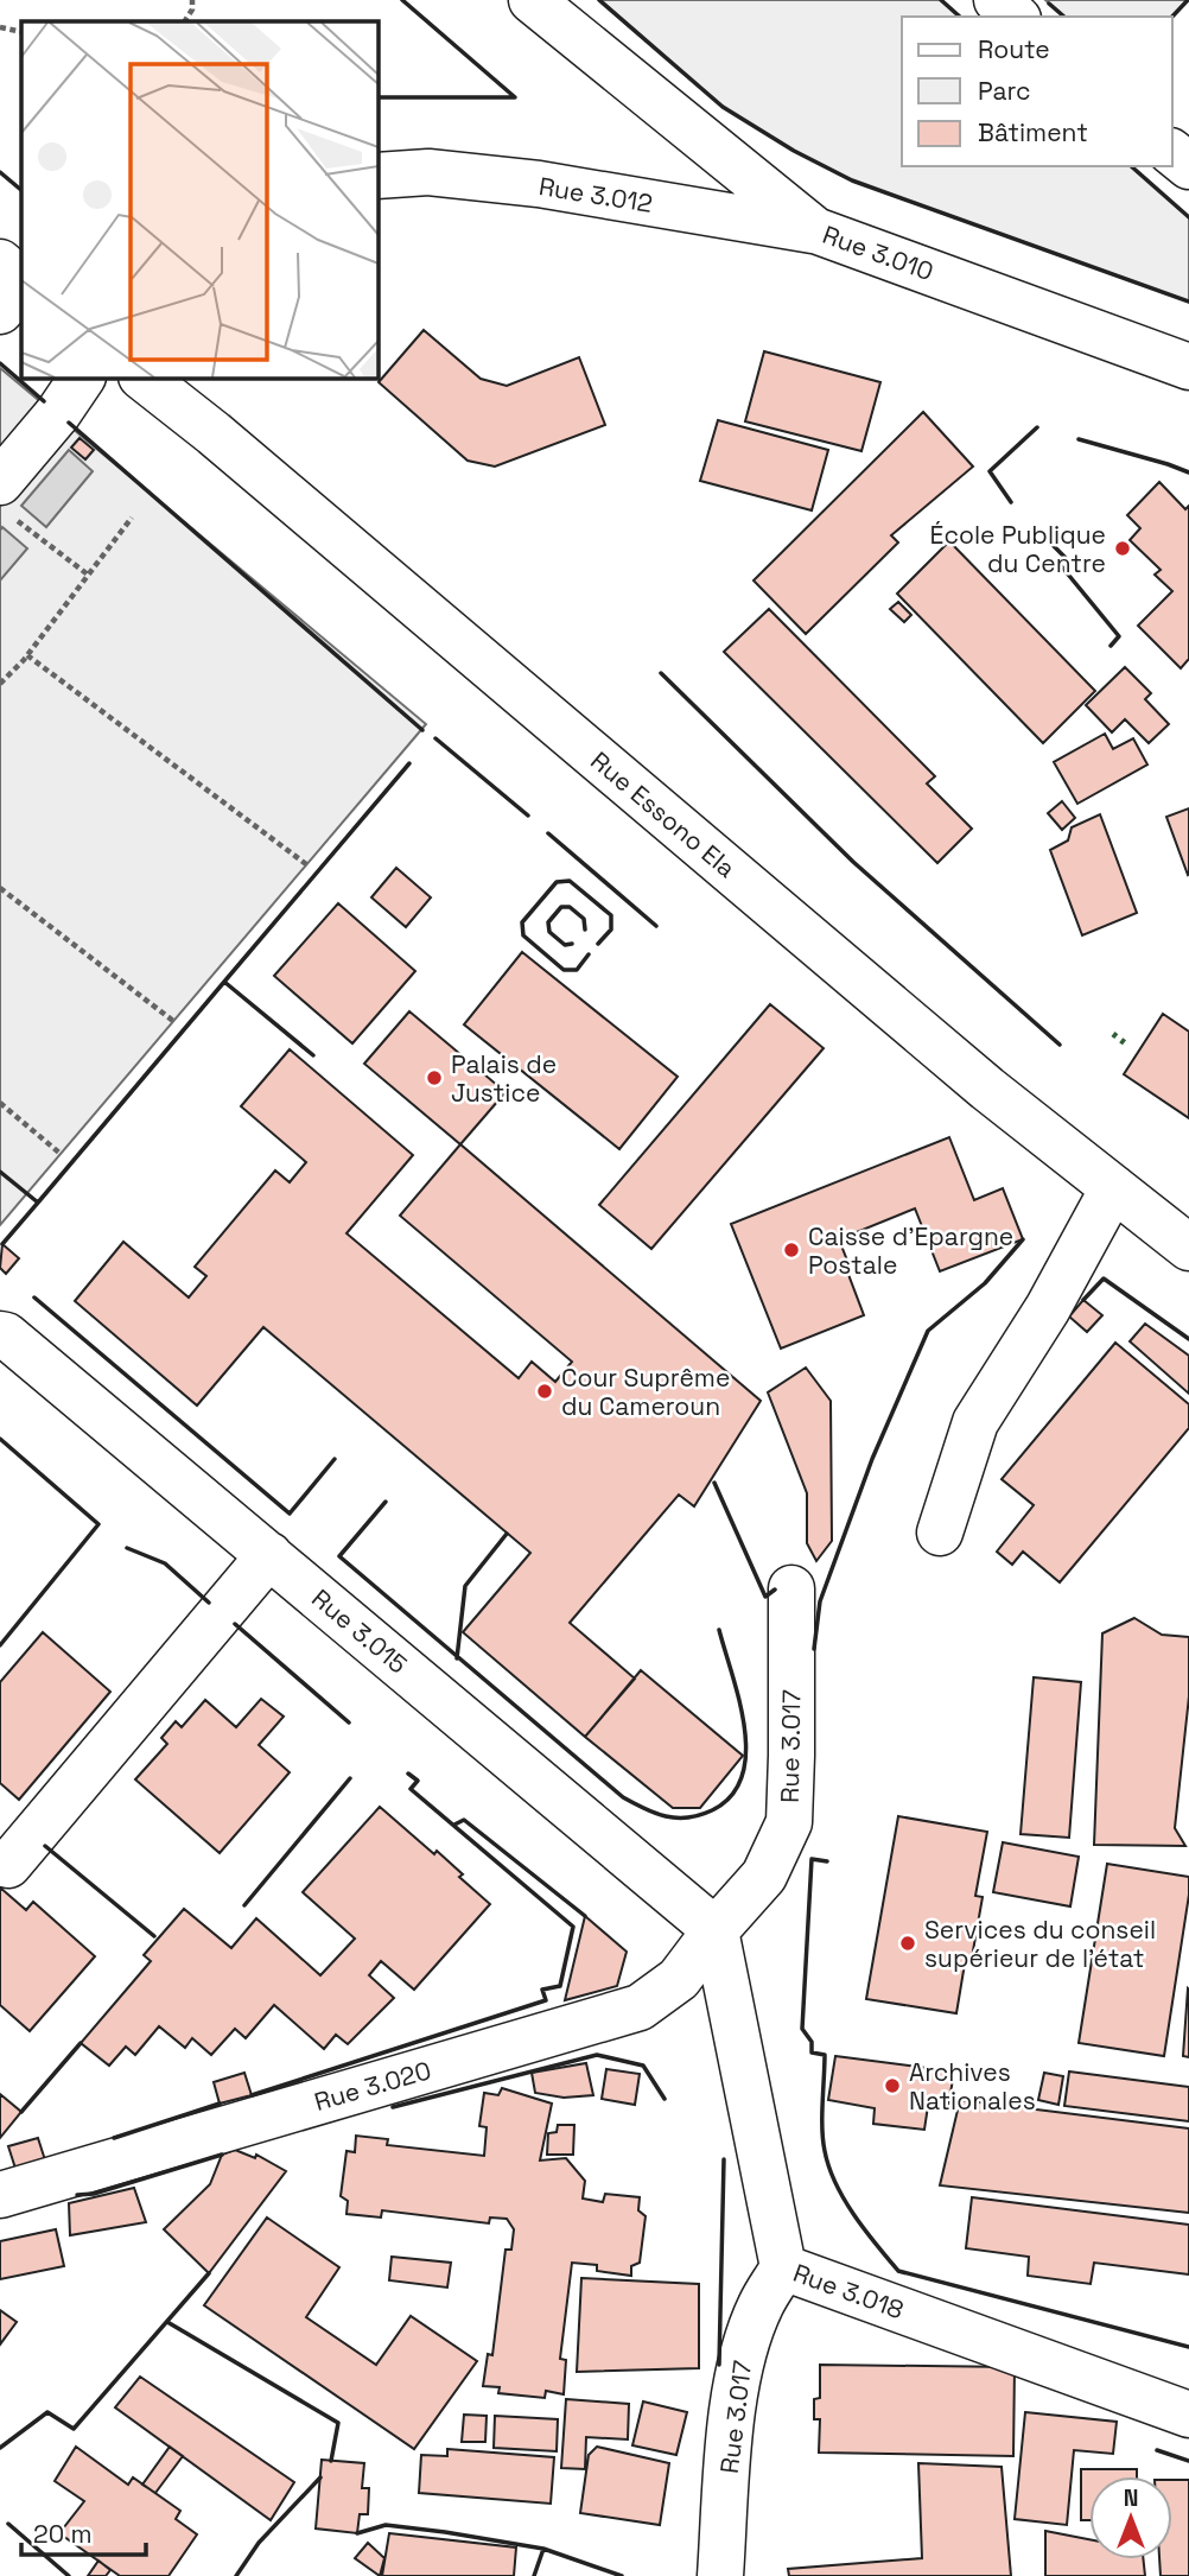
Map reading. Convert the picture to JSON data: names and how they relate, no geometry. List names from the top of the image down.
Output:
{
  "streets": {
    "street": [
      "Rue 3.012",
      "Rue 3.010",
      "Rue Essono Ela",
      "Rue 3.015",
      "Rue 3.017",
      "Rue 3.020",
      "Rue 3.018"
    ]
  },
  "crossings": [
    ["Rue 3.012", "Rue 3.010"],
    ["Rue 3.015", "Rue 3.017"],
    ["Rue 3.015", "Rue 3.020"],
    ["Rue 3.015", "Rue 3.018"],
    ["Rue 3.017", "Rue 3.020"],
    ["Rue 3.017", "Rue 3.018"],
    ["Rue 3.020", "Rue 3.018"]
  ],
  "places": [
    "École Publique du Centre",
    "Palais de Justice",
    "Caisse d'Epargne Postale",
    "Cour Suprême du Cameroun",
    "Services du conseil supérieur de l'état",
    "Archives Nationales"
  ],
  "legend": ["Route", "Parc", "Bâtiment"],
  "scale_bar": "20 m",
  "north": "top"
}
